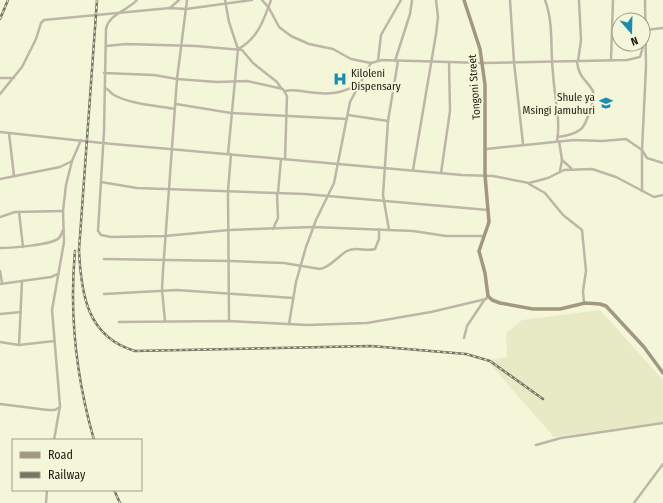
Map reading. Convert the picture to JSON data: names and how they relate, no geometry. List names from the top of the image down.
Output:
{
  "streets": {
    "street": ["Tongoni Street"]
  },
  "places": {
    "hospital": ["Kiloleni Dispensary"],
    "school or university": ["Shule ya Msingi Jamuhuri"]
  },
  "legend": ["Road", "Railway"],
  "north": "bottom"
}
